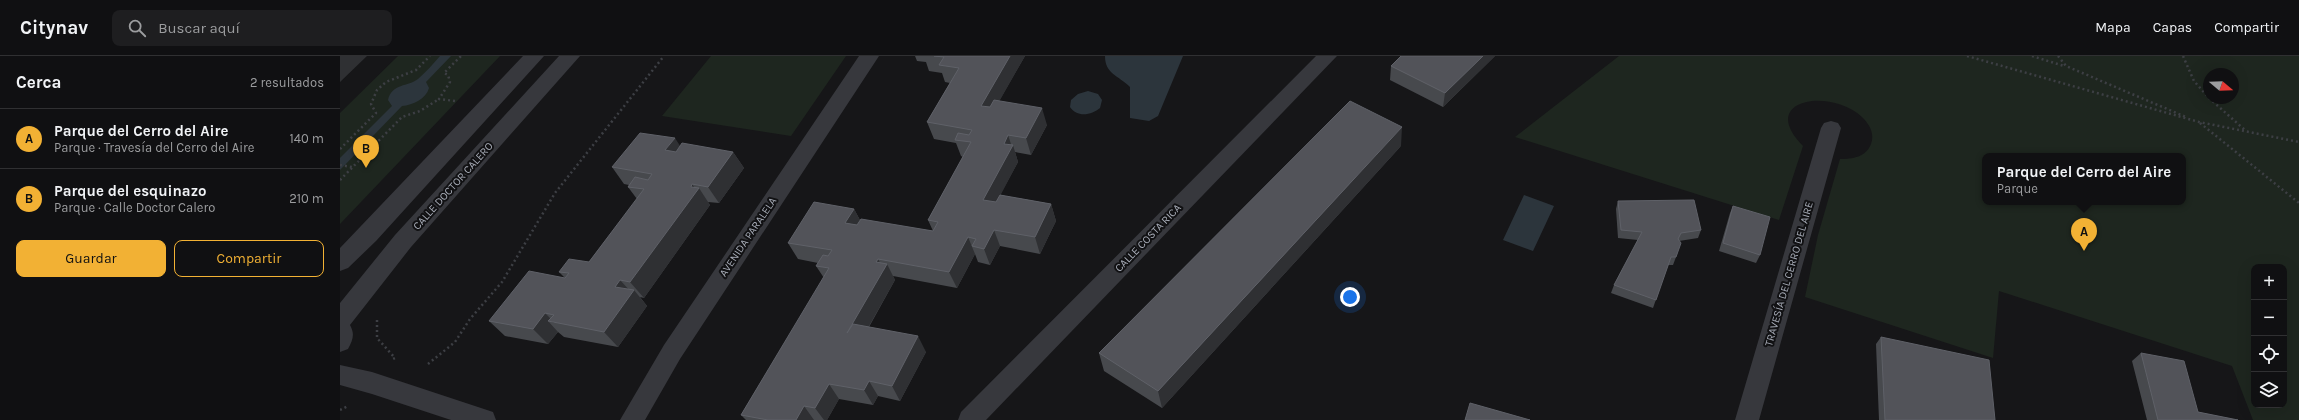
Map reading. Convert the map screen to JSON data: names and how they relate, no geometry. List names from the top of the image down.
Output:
{
  "streets": {
    "street": [
      "CALLE DOCTOR CALERO",
      "AVENIDA PARALELA",
      "CALLE COSTA RICA",
      "TRAVESÍA DEL CERRO DEL AIRE"
    ]
  },
  "north": "right",
  "page": {
    "header": "Citynav",
    "search": "Buscar aquí",
    "nav": ["Mapa", "Capas", "Compartir"],
    "heading": ["Cerca", "2 resultados"],
    "list": [
      {
        "mark": "A",
        "name": "Parque del Cerro del Aire",
        "note": "Parque · Travesía del Cerro del Aire",
        "value": "140 m"
      },
      {
        "mark": "B",
        "name": "Parque del esquinazo",
        "note": "Parque · Calle Doctor Calero",
        "value": "210 m"
      }
    ],
    "pins": ["B", "A"],
    "popup": ["Parque del Cerro del Aire", "Parque"],
    "buttons": ["Guardar", "Compartir"],
    "map_buttons": ["+", "−"]
  }
}
